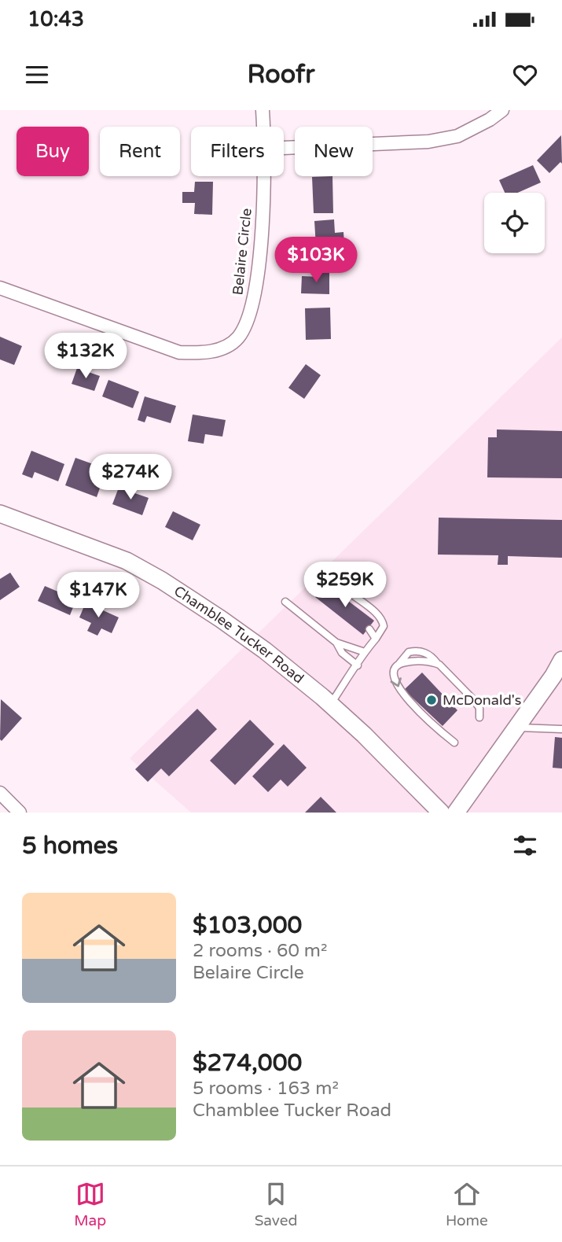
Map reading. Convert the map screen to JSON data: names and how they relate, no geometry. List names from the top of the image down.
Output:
{
  "streets": {
    "main road": ["Chamblee Tucker Road"],
    "street": ["Belaire Circle"]
  },
  "places": ["McDonald's"],
  "page": {
    "status": "10:43",
    "header": "Roofr",
    "chip": [
      "Buy",
      "Rent",
      "Filters",
      "New"
    ],
    "price": [
      "$103K",
      "$132K",
      "$274K",
      "$259K",
      "$147K"
    ],
    "heading": "5 homes",
    "list": [
      {
        "name": "$103,000",
        "note": "2 rooms · 60 m² · Belaire Circle"
      },
      {
        "name": "$274,000",
        "note": "5 rooms · 163 m² · Chamblee Tucker Road"
      }
    ],
    "tabs": ["Map", "Saved", "Home"]
  }
}
